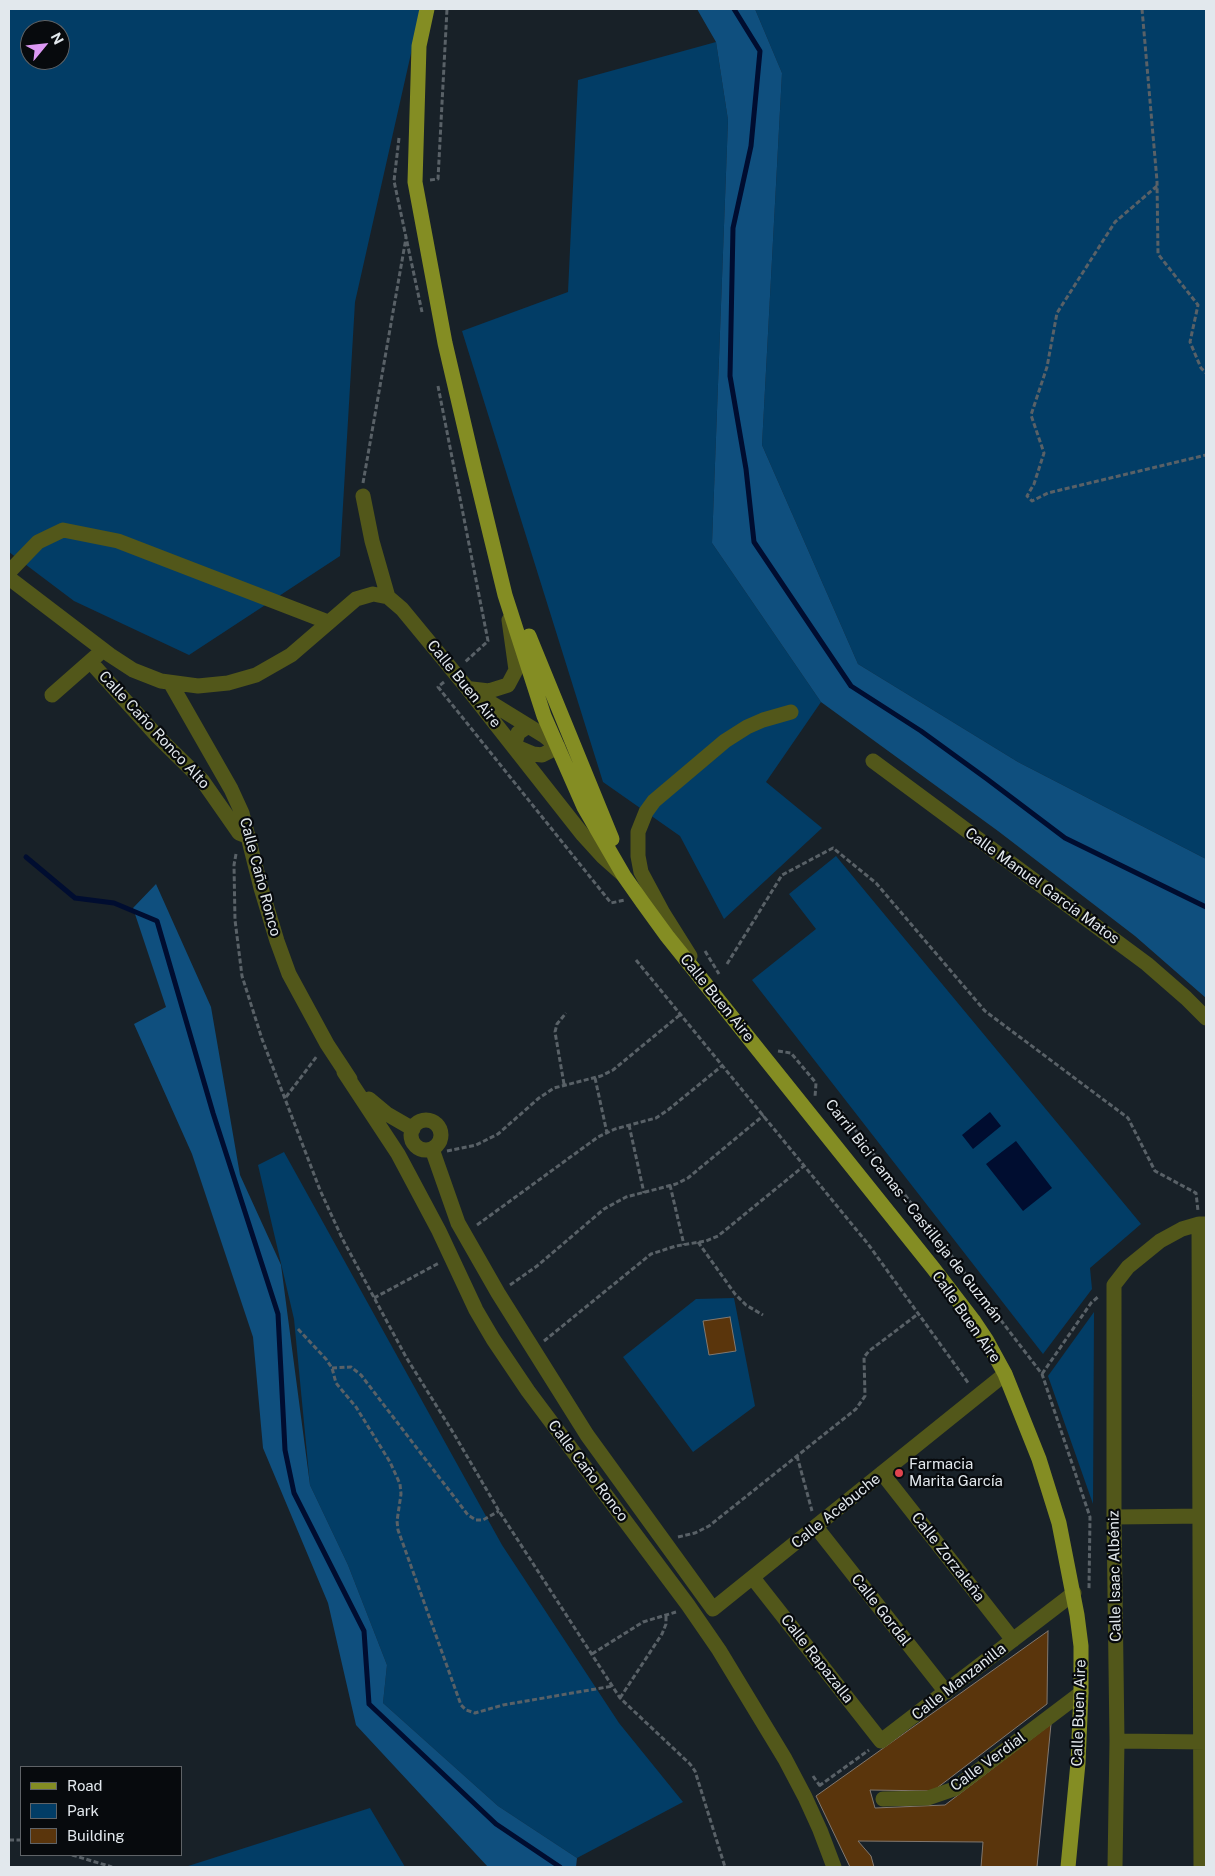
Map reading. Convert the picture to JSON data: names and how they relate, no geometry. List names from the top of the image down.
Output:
{
  "streets": {
    "main road": ["Calle Buen Aire"],
    "street": [
      "Calle Caño Ronco Alto",
      "Calle Caño Ronco",
      "Calle Manuel García Matos",
      "Calle Acebuche",
      "Calle Zorzaleña",
      "Calle Isaac Albéniz",
      "Calle Gordal",
      "Calle Rapazalla",
      "Calle Manzanilla",
      "Calle Verdial"
    ],
    "path": ["Carril Bici Camas - Castilleja de Guzmán"]
  },
  "crossings": [
    ["Calle Buen Aire", "Calle Caño Ronco Alto"],
    ["Calle Buen Aire", "Calle Acebuche"],
    ["Calle Buen Aire", "Calle Manzanilla"],
    ["Calle Buen Aire", "Calle Verdial"],
    ["Calle Caño Ronco Alto", "Calle Caño Ronco"],
    ["Calle Acebuche", "Calle Zorzaleña"],
    ["Calle Acebuche", "Calle Gordal"],
    ["Calle Acebuche", "Calle Rapazalla"],
    ["Calle Zorzaleña", "Calle Manzanilla"],
    ["Calle Gordal", "Calle Manzanilla"],
    ["Calle Rapazalla", "Calle Manzanilla"]
  ],
  "places": ["Farmacia Marita García"],
  "legend": ["Road", "Park", "Building"],
  "north": "top right"
}
